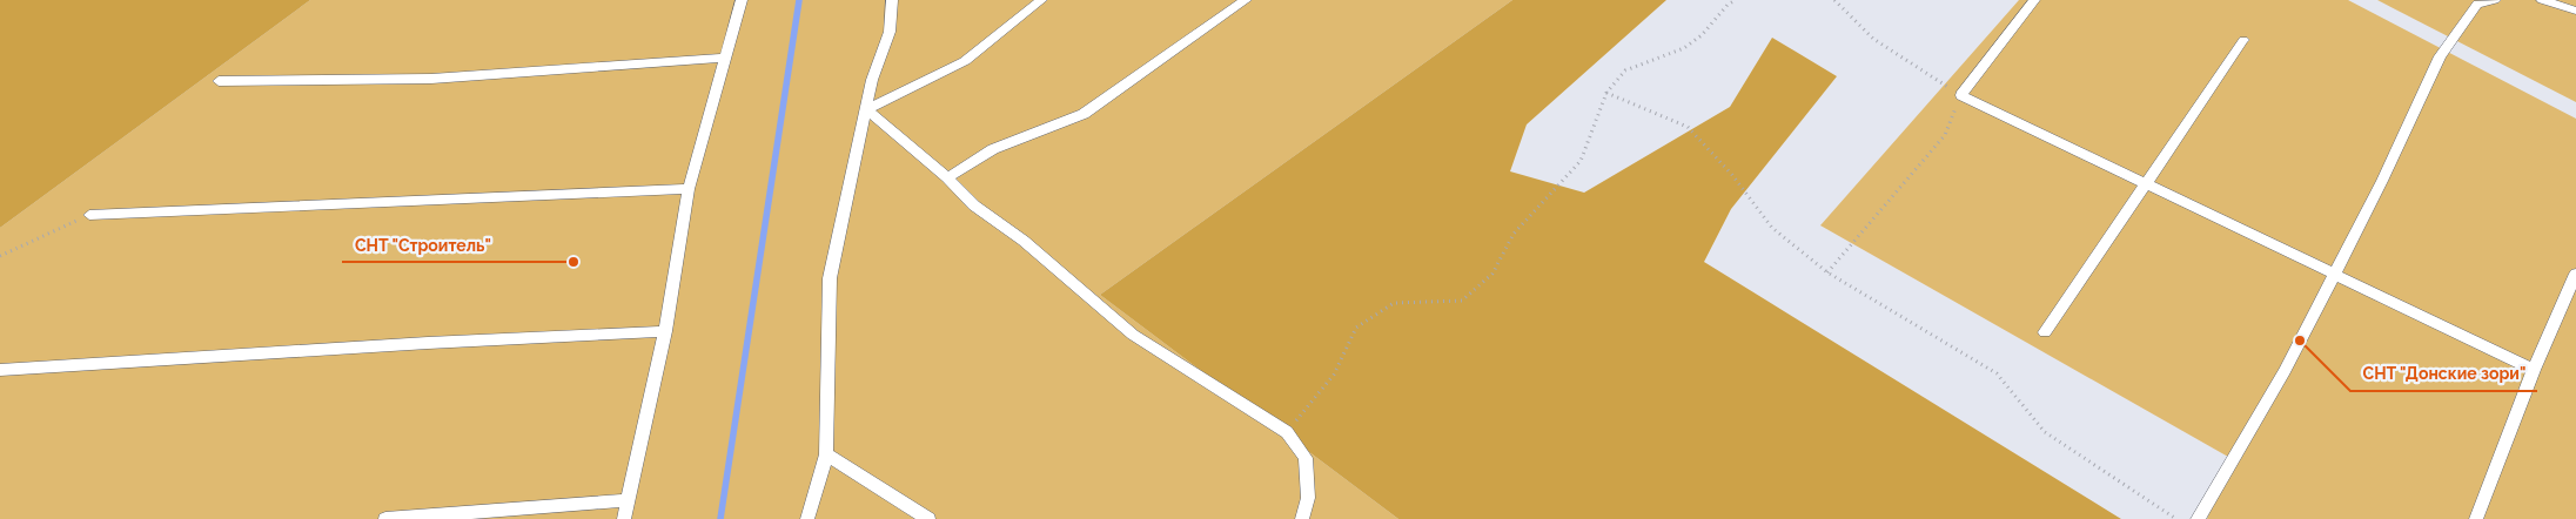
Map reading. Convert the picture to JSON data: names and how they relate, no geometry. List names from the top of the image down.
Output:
{
  "places": ["СНТ \"Строитель\"", "СНТ \"Донские зори\""]
}
